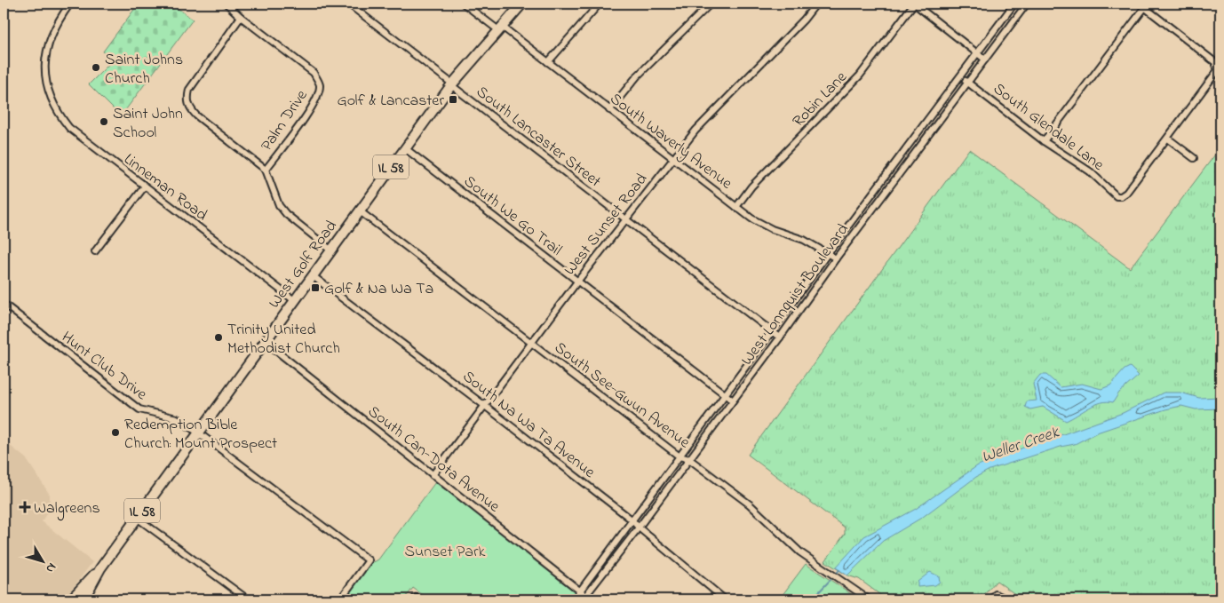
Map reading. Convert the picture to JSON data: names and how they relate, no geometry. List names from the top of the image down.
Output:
{
  "streets": {
    "main road": ["IL 58", "West Golf Road"],
    "street": [
      "Robin Lane",
      "Palm Drive",
      "South Glendale Lane",
      "South Lancaster Street",
      "South Waverly Avenue",
      "Linneman Road",
      "South We Go Trail",
      "West Sunset Road",
      "West Lonnquist Boulevard",
      "Hunt Club Drive",
      "South See-Gwun Avenue",
      "South Na Wa Ta Avenue",
      "South Can-Dota Avenue"
    ]
  },
  "crossings": [
    ["Robin Lane", "South Waverly Avenue"],
    ["South Glendale Lane", "West Lonnquist Boulevard"],
    ["South Lancaster Street", "West Sunset Road"],
    ["South Lancaster Street", "West Golf Road"],
    ["South Lancaster Street", "West Lonnquist Boulevard"],
    ["South Waverly Avenue", "West Sunset Road"],
    ["South Waverly Avenue", "West Golf Road"],
    ["South Waverly Avenue", "West Lonnquist Boulevard"],
    ["Linneman Road", "West Golf Road"],
    ["South We Go Trail", "West Sunset Road"],
    ["South We Go Trail", "West Golf Road"],
    ["South We Go Trail", "West Lonnquist Boulevard"],
    ["West Sunset Road", "South See-Gwun Avenue"],
    ["West Sunset Road", "South Na Wa Ta Avenue"],
    ["West Sunset Road", "South Can-Dota Avenue"],
    ["West Golf Road", "Hunt Club Drive"],
    ["West Golf Road", "South See-Gwun Avenue"],
    ["West Golf Road", "South Na Wa Ta Avenue"],
    ["West Golf Road", "South Can-Dota Avenue"],
    ["West Lonnquist Boulevard", "South See-Gwun Avenue"],
    ["West Lonnquist Boulevard", "South Na Wa Ta Avenue"],
    ["West Lonnquist Boulevard", "South Can-Dota Avenue"]
  ],
  "water": ["Weller Creek"],
  "parks": ["Sunset Park"],
  "places": {
    "other": [
      "Saint Johns Church",
      "Saint John School",
      "Trinity United Methodist Church",
      "Redemption Bible Church: Mount Prospect"
    ],
    "transit": ["Golf & Lancaster", "Golf & Na Wa Ta"],
    "health": ["Walgreens"]
  },
  "north": "bottom right"
}
